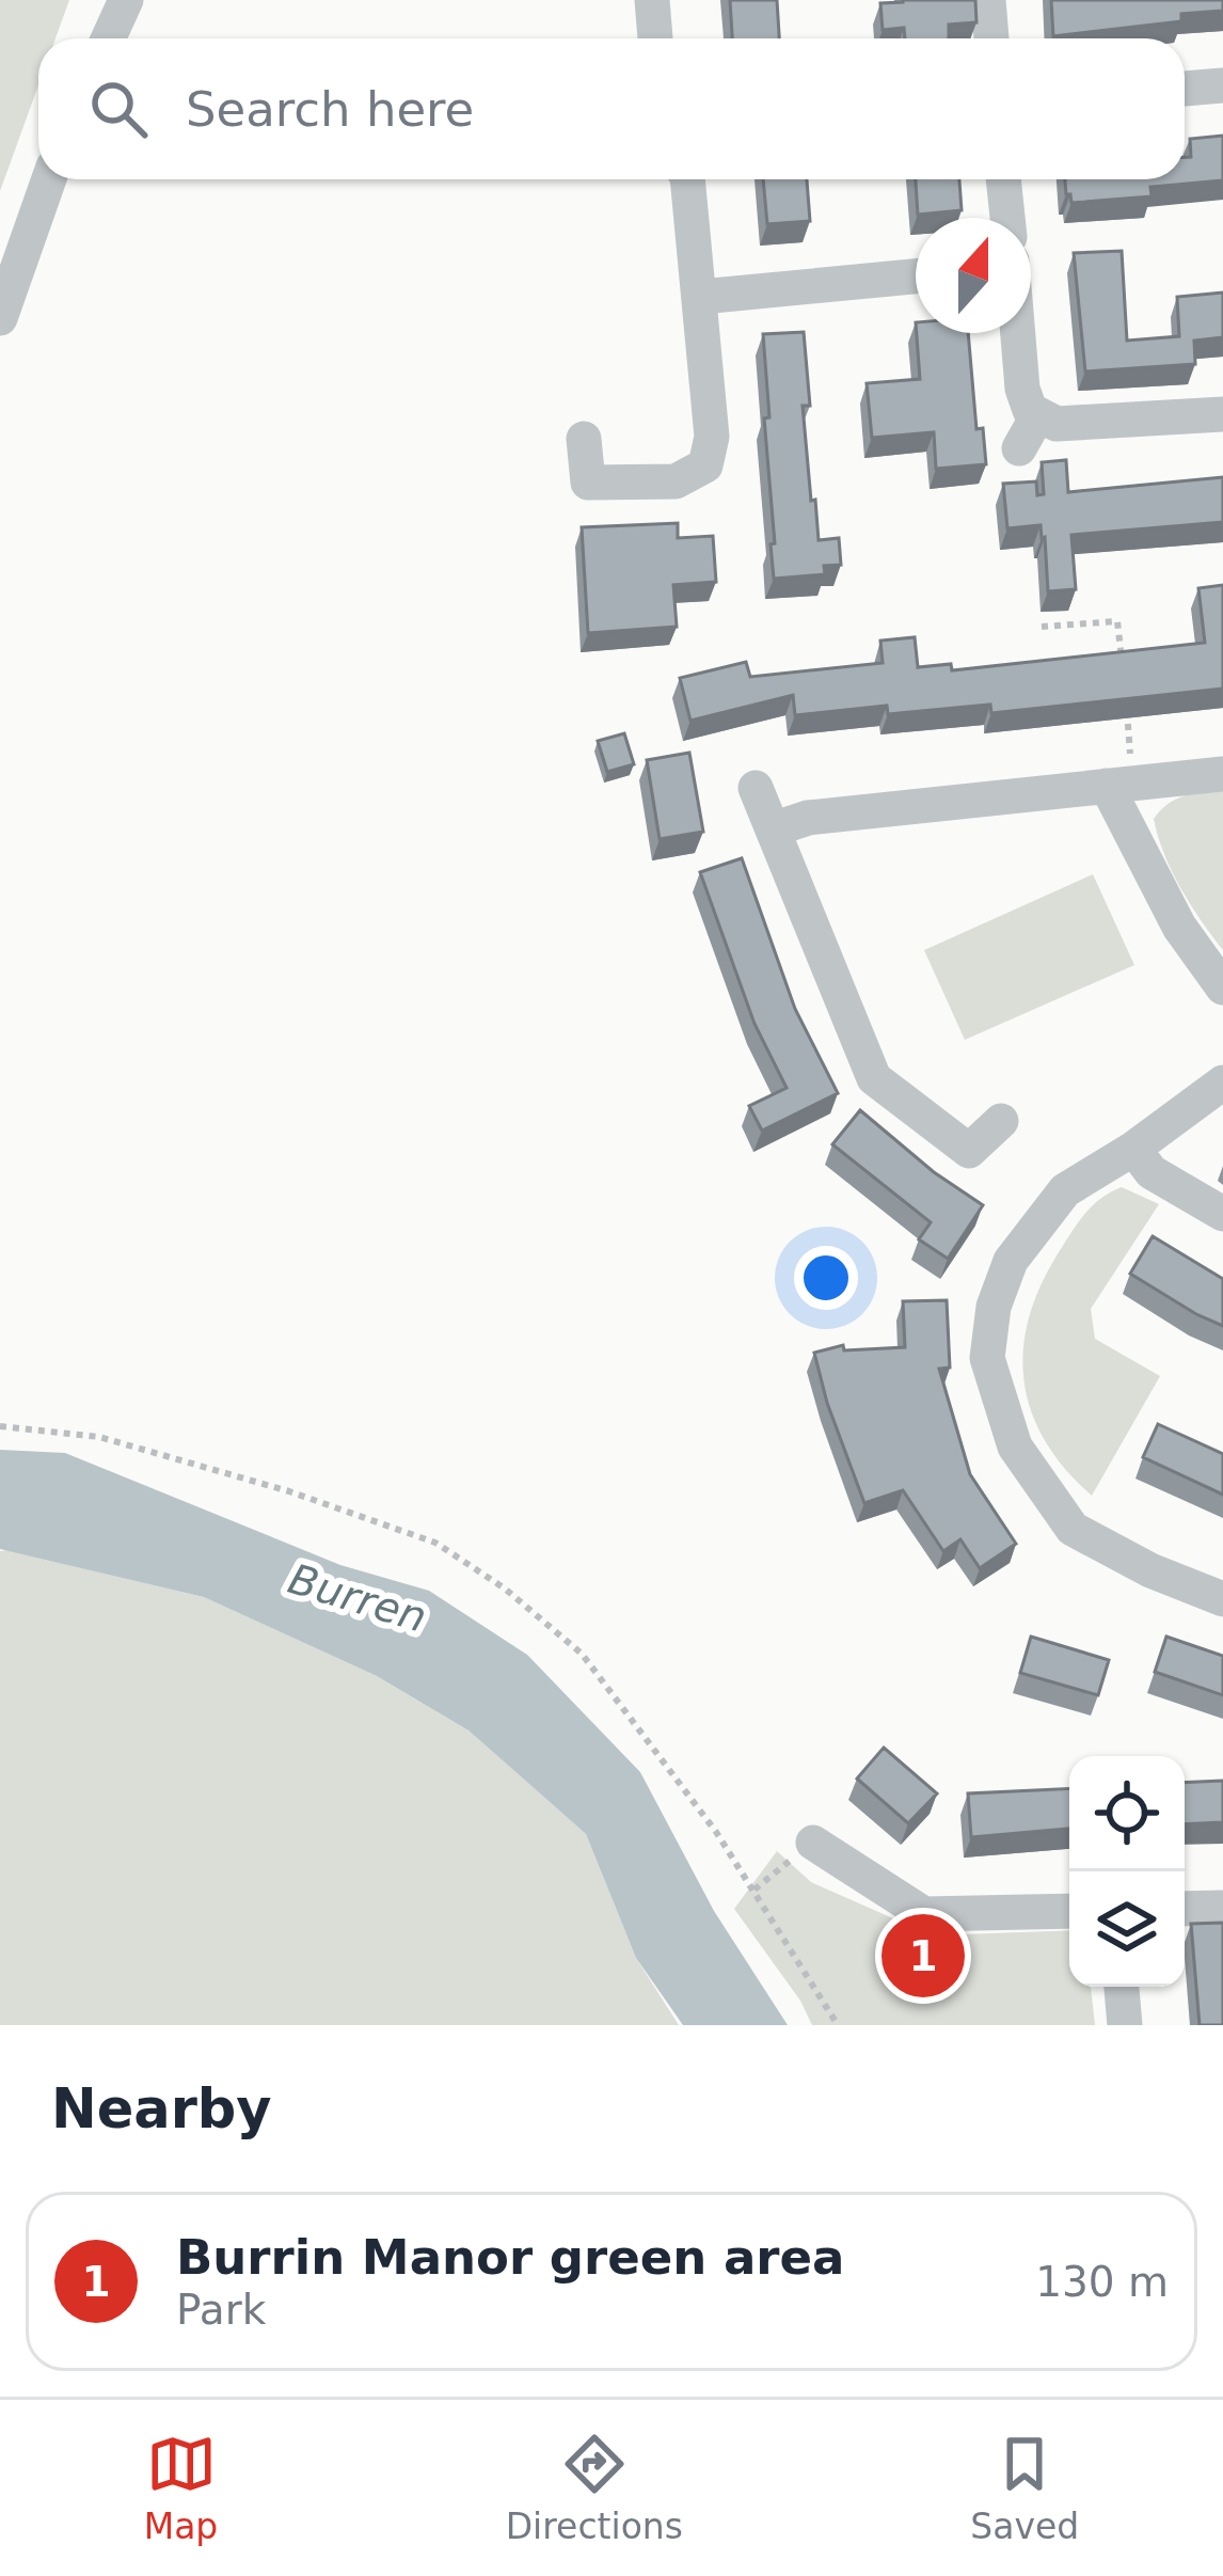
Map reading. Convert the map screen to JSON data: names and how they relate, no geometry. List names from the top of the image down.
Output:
{
  "water": ["Burren"],
  "north": "top",
  "page": {
    "search": "Search here",
    "pins": "1",
    "heading": "Nearby",
    "list": [
      {
        "mark": "1",
        "name": "Burrin Manor green area",
        "note": "Park",
        "value": "130 m"
      }
    ],
    "nav": ["Map", "Directions", "Saved"]
  }
}
